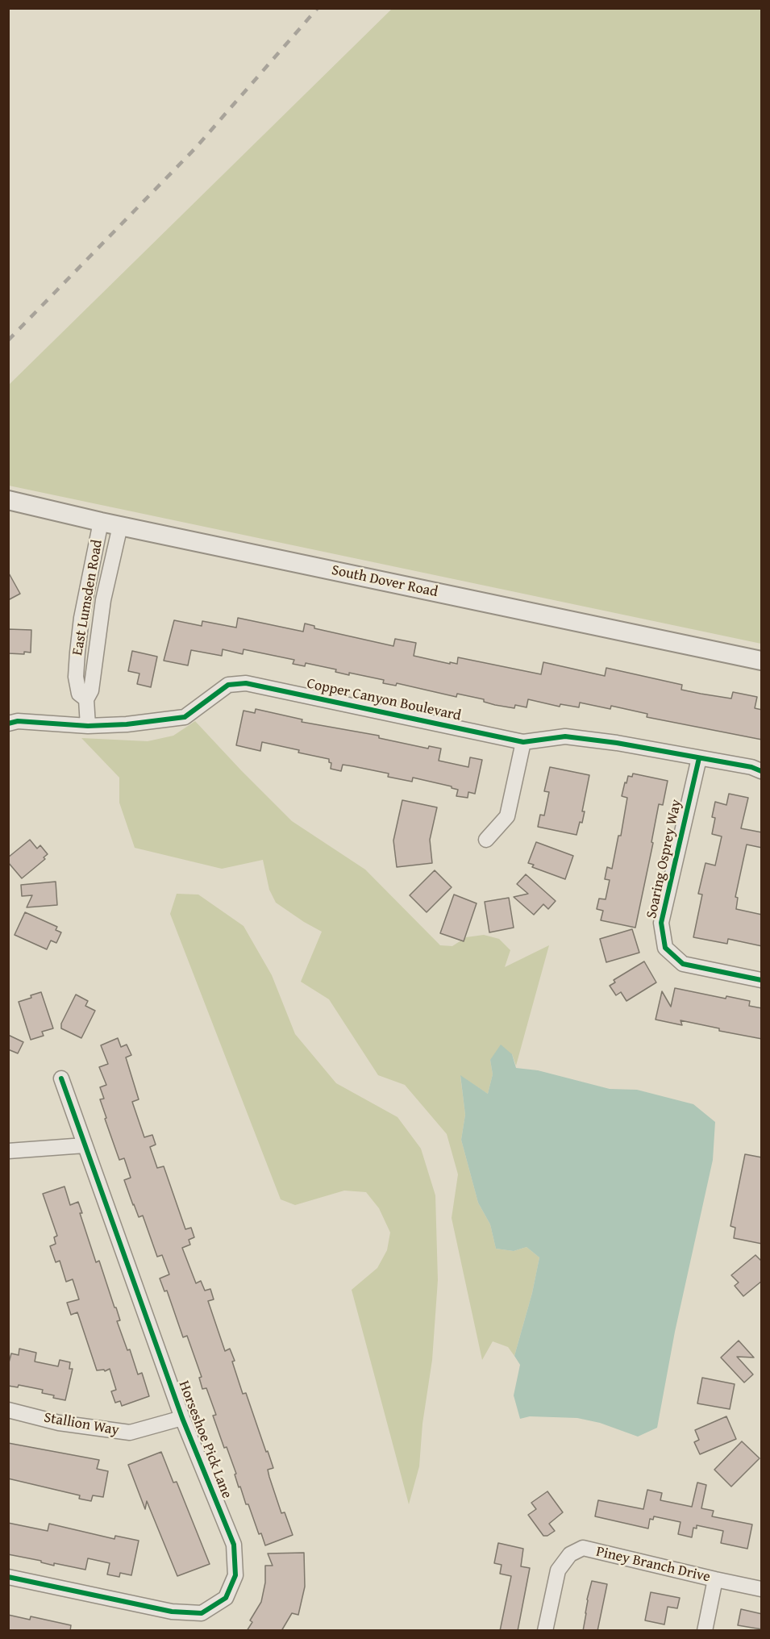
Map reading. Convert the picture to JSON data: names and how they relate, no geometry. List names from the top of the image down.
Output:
{
  "streets": {
    "street": [
      "South Dover Road",
      "East Lumsden Road",
      "Copper Canyon Boulevard",
      "Soaring Osprey Way",
      "Stallion Way",
      "Horseshoe Pick Lane",
      "Piney Branch Drive"
    ]
  },
  "crossings": [
    ["South Dover Road", "East Lumsden Road"],
    ["East Lumsden Road", "Copper Canyon Boulevard"],
    ["Copper Canyon Boulevard", "Soaring Osprey Way"],
    ["Stallion Way", "Horseshoe Pick Lane"]
  ]
}
